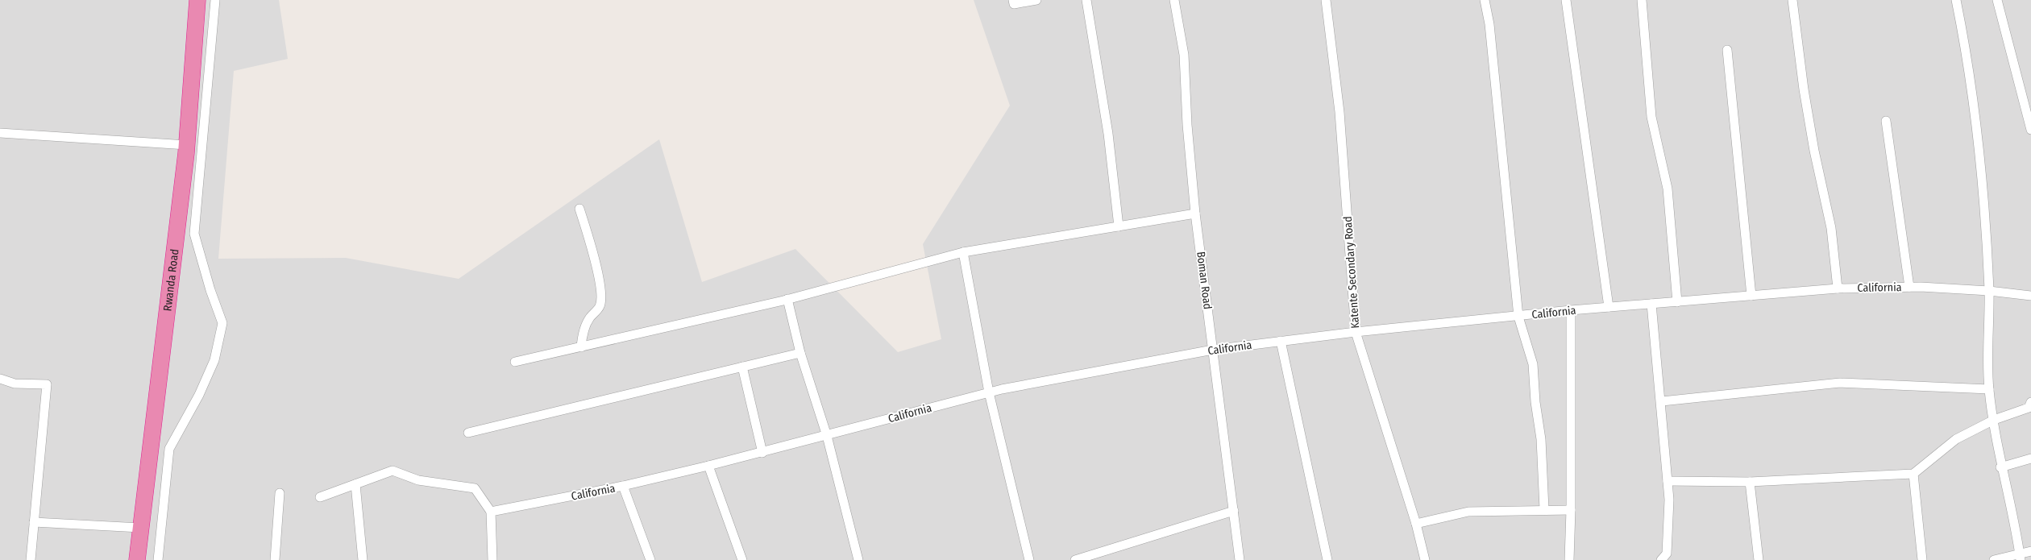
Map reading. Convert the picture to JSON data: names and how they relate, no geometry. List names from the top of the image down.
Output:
{
  "streets": {
    "highway": ["Rwanda Road"],
    "street": ["Katente Secondary Road", "Boman Road", "California"]
  },
  "crossings": [
    ["Katente Secondary Road", "California"],
    ["Boman Road", "California"]
  ]
}
